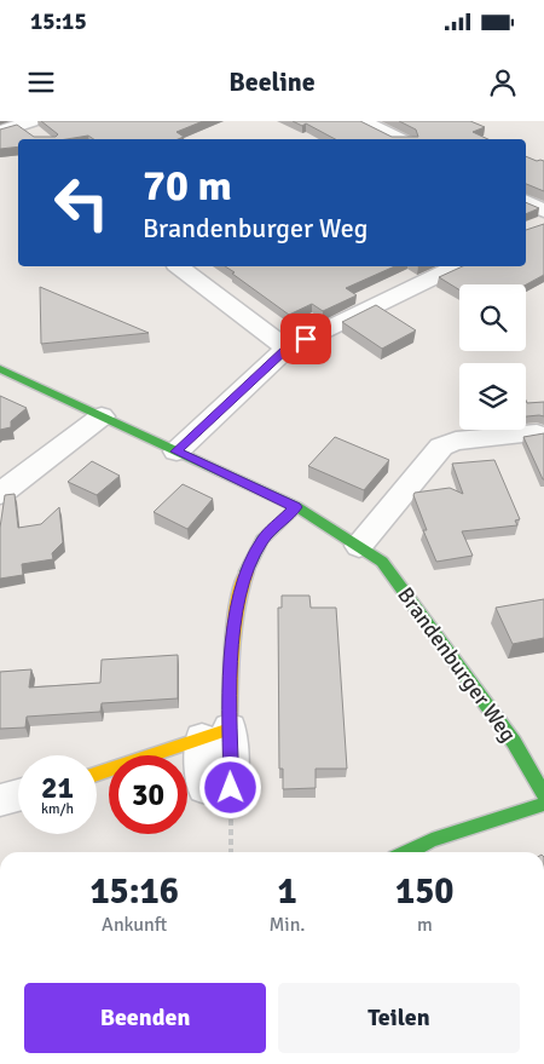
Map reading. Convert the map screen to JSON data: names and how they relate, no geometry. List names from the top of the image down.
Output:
{
  "streets": {
    "street": ["Brandenburger Weg"]
  },
  "page": {
    "status": "15:15",
    "header": "Beeline",
    "turn": ["70 m", "Brandenburger Weg"],
    "speed": "21 km/h",
    "limit": "30",
    "eta": [
      "15:16",
      "Ankunft",
      "1",
      "Min.",
      "150",
      "m"
    ],
    "buttons": ["Beenden", "Teilen"]
  }
}
